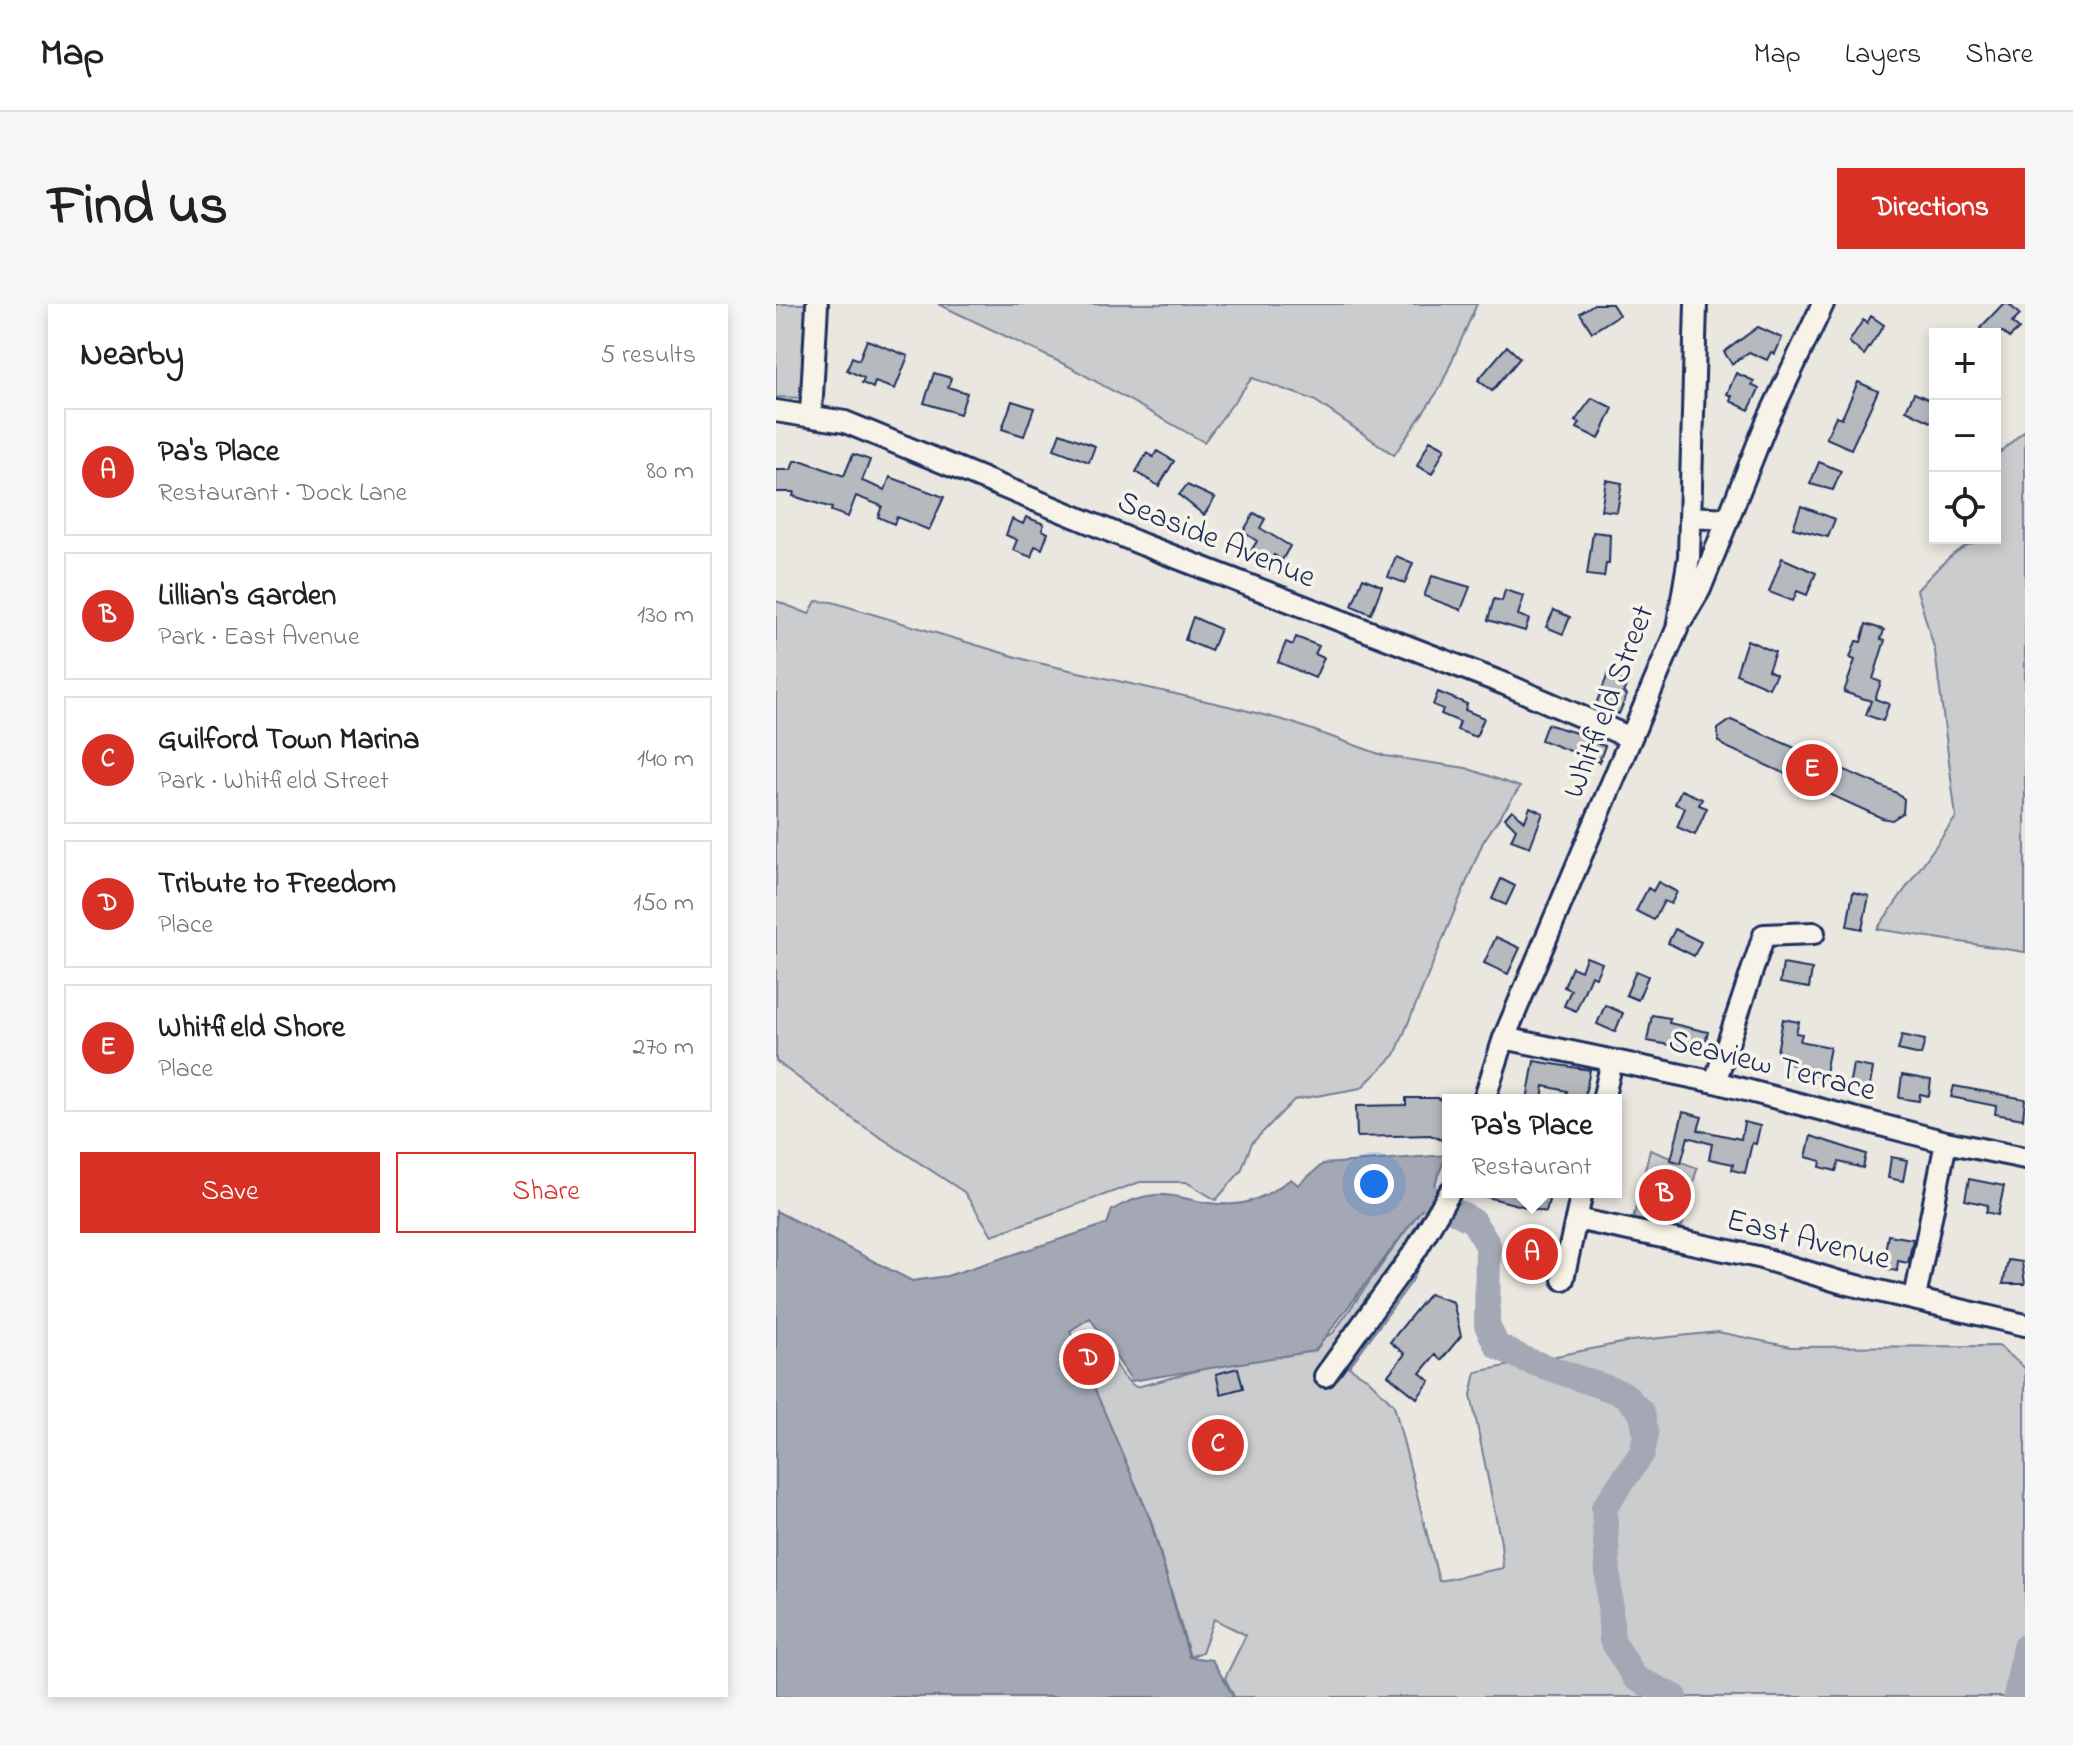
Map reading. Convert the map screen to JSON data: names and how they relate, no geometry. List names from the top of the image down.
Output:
{
  "streets": {
    "street": [
      "Seaside Avenue",
      "Whitfield Street",
      "Seaview Terrace",
      "East Avenue"
    ]
  },
  "crossings": [
    ["Seaside Avenue", "Whitfield Street"],
    ["Whitfield Street", "Seaview Terrace"]
  ],
  "page": {
    "header": "Map",
    "nav": ["Map", "Layers", "Share"],
    "title": "Find us",
    "buttons": [
      "Directions",
      ["Save", "Share"]
    ],
    "heading": ["Nearby", "5 results"],
    "map_buttons": ["+", "−"],
    "list": [
      {
        "mark": "A",
        "name": "Pa's Place",
        "note": "Restaurant · Dock Lane",
        "value": "80 m"
      },
      {
        "mark": "B",
        "name": "Lillian's Garden",
        "note": "Park · East Avenue",
        "value": "130 m"
      },
      {
        "mark": "C",
        "name": "Guilford Town Marina",
        "note": "Park · Whitfield Street",
        "value": "140 m"
      },
      {
        "mark": "D",
        "name": "Tribute to Freedom",
        "note": "Place",
        "value": "150 m"
      },
      {
        "mark": "E",
        "name": "Whitfield Shore",
        "note": "Place",
        "value": "270 m"
      }
    ],
    "pins": [
      "E",
      "B",
      "A",
      "D",
      "C"
    ],
    "popup": ["Pa's Place", "Restaurant"]
  }
}
